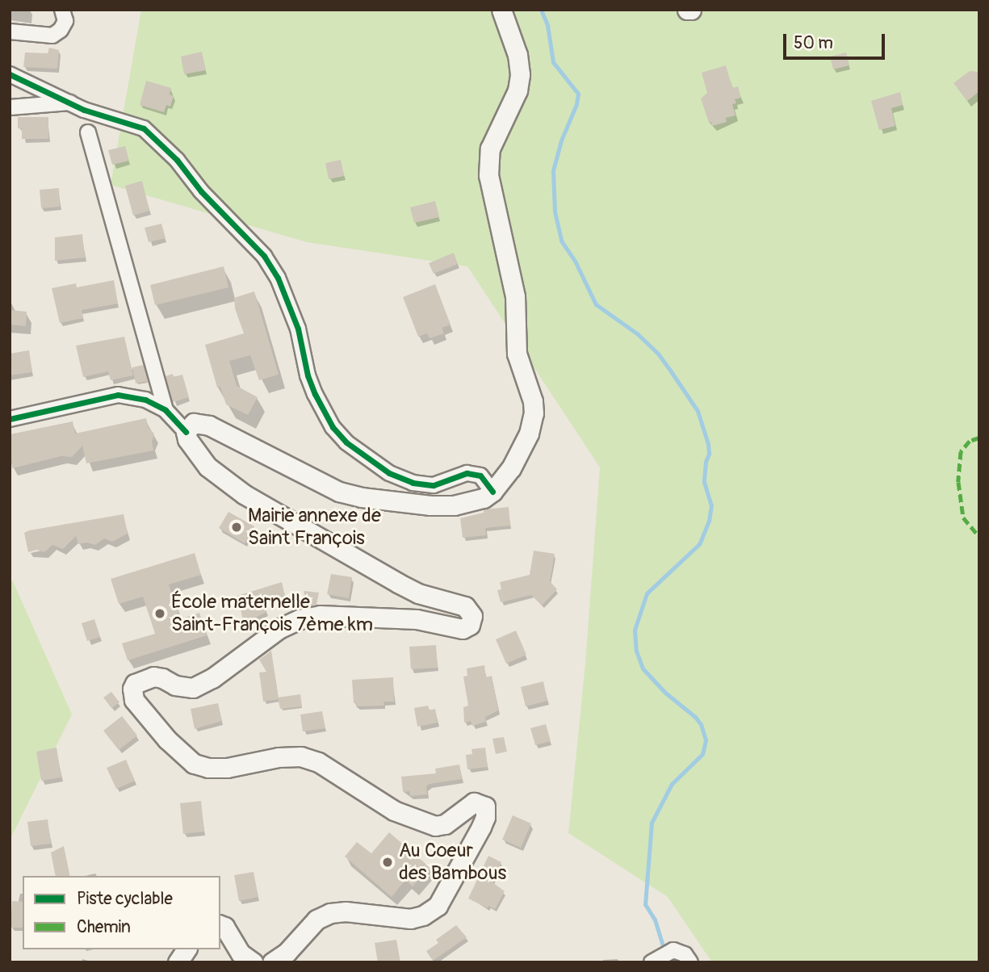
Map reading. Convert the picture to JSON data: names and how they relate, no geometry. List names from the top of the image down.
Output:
{
  "places": ["Mairie annexe de Saint François", "École maternelle Saint-François 7ème km", "Au Coeur des Bambous"],
  "legend": ["Piste cyclable", "Chemin"],
  "scale_bar": "50 m"
}
